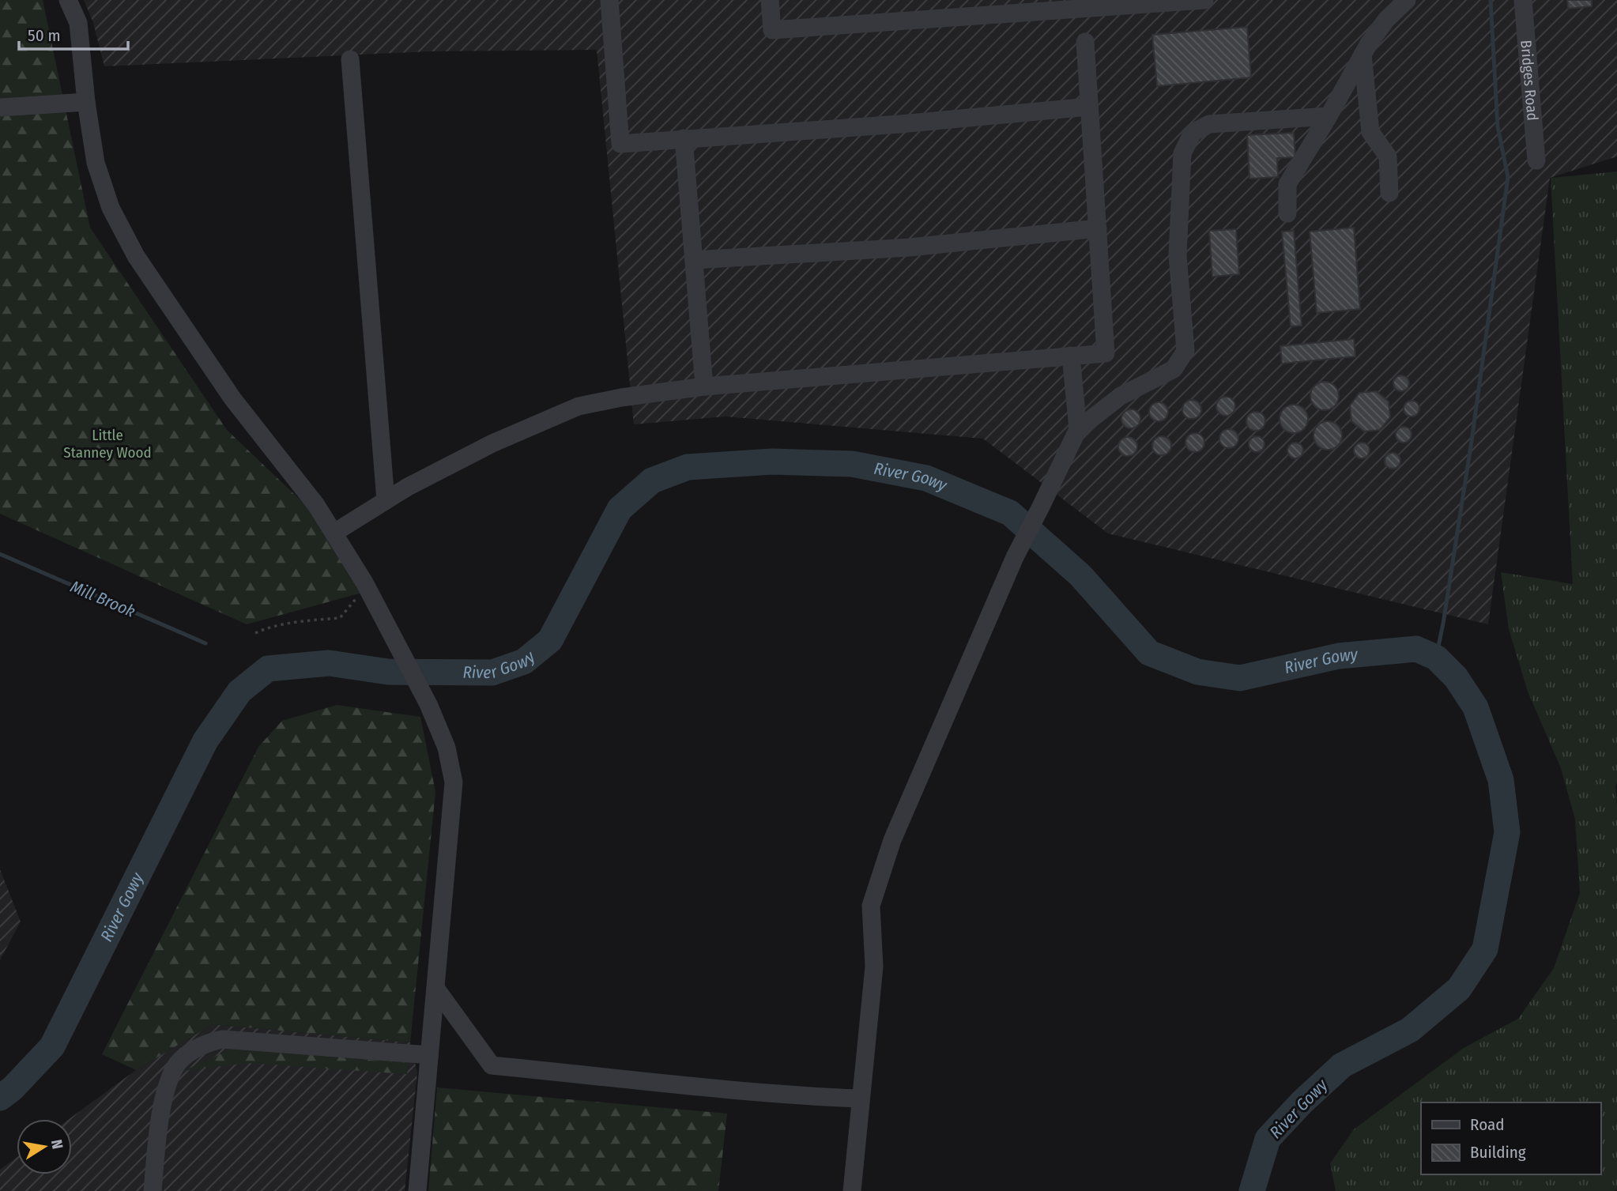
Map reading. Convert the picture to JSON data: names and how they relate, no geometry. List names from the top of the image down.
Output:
{
  "streets": {
    "street": ["Bridges Road"]
  },
  "water": ["River Gowy", "Mill Brook"],
  "parks": ["Little Stanney Wood"],
  "legend": ["Road", "Building"],
  "scale_bar": "50 m",
  "north": "right"
}
